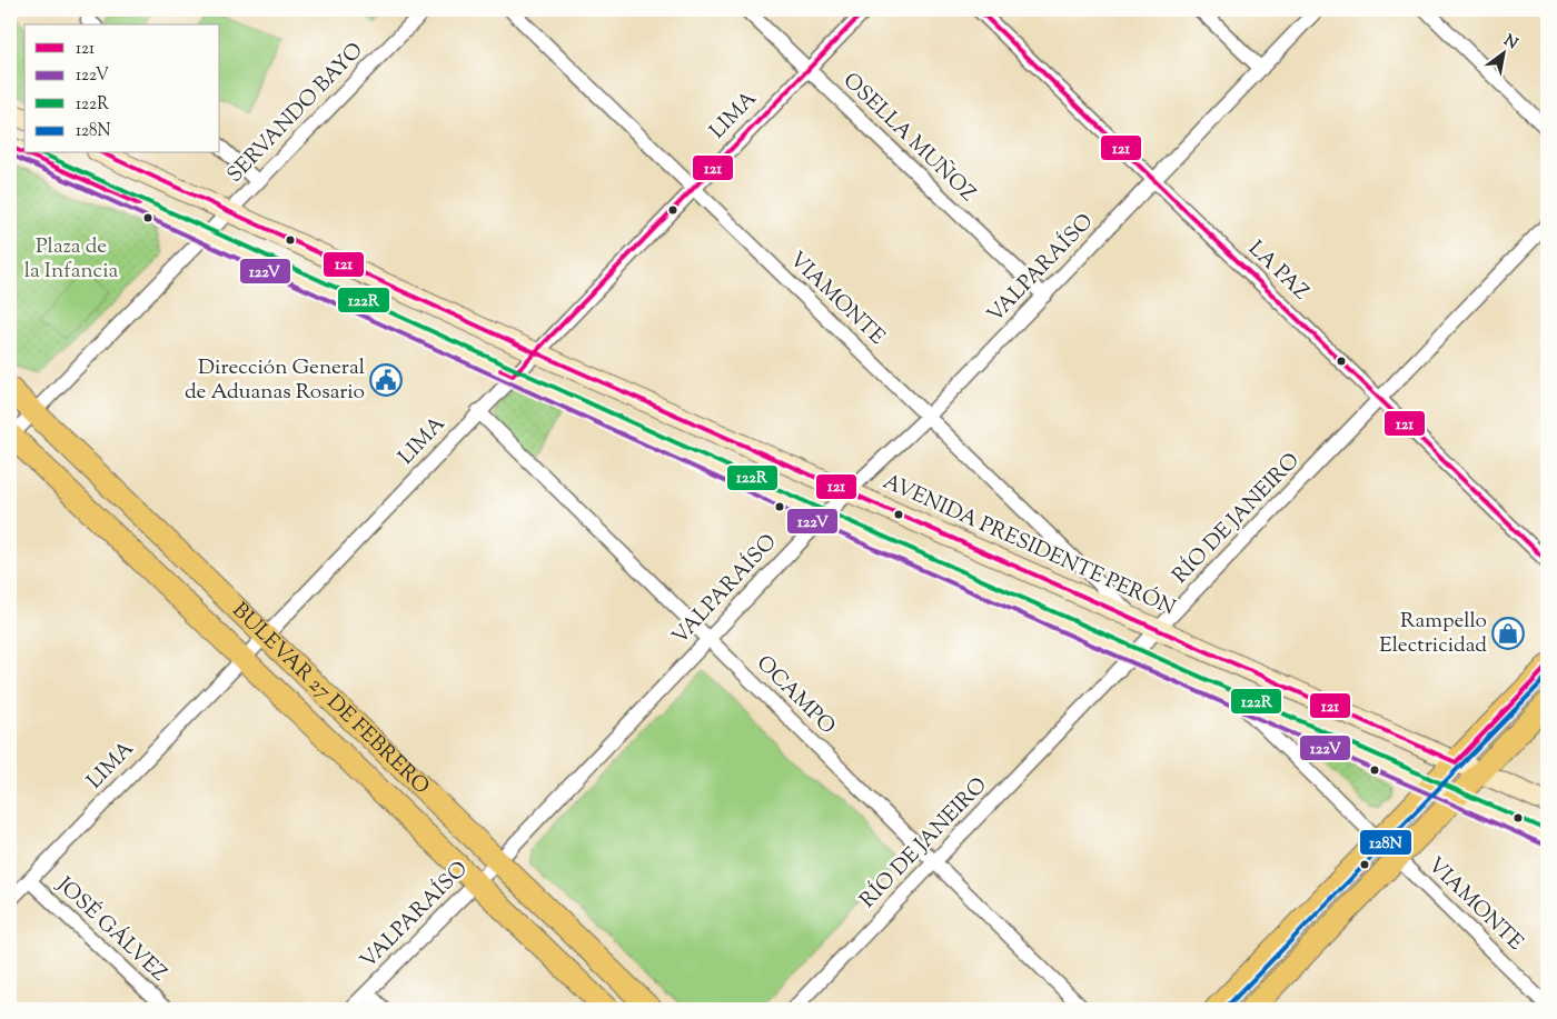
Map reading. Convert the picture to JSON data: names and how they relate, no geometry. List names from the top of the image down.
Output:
{
  "streets": {
    "main road": ["AVENIDA PRESIDENTE PERÓN", "BULEVAR 27 DE FEBRERO"],
    "street": [
      "SERVANDO BAYO",
      "LIMA",
      "OSELLA MUÑOZ",
      "VALPARAÍSO",
      "LA PAZ",
      "VIAMONTE",
      "RÍO DE JANEIRO",
      "OCAMPO",
      "JOSÉ GÁLVEZ"
    ]
  },
  "crossings": [
    ["SERVANDO BAYO", "AVENIDA PRESIDENTE PERÓN"],
    ["SERVANDO BAYO", "BULEVAR 27 DE FEBRERO"],
    ["LIMA", "OSELLA MUÑOZ"],
    ["LIMA", "VIAMONTE"],
    ["LIMA", "AVENIDA PRESIDENTE PERÓN"],
    ["LIMA", "OCAMPO"],
    ["LIMA", "BULEVAR 27 DE FEBRERO"],
    ["LIMA", "JOSÉ GÁLVEZ"],
    ["OSELLA MUÑOZ", "VALPARAÍSO"],
    ["VALPARAÍSO", "LA PAZ"],
    ["VALPARAÍSO", "VIAMONTE"],
    ["VALPARAÍSO", "AVENIDA PRESIDENTE PERÓN"],
    ["VALPARAÍSO", "OCAMPO"],
    ["VALPARAÍSO", "BULEVAR 27 DE FEBRERO"],
    ["LA PAZ", "RÍO DE JANEIRO"],
    ["VIAMONTE", "AVENIDA PRESIDENTE PERÓN"],
    ["RÍO DE JANEIRO", "AVENIDA PRESIDENTE PERÓN"],
    ["RÍO DE JANEIRO", "OCAMPO"]
  ],
  "parks": ["Plaza de la Infancia"],
  "places": {
    "public building": ["Dirección General de Aduanas Rosario"],
    "shop": ["Rampello Electricidad"]
  },
  "lines": [
    "transit line 121",
    "transit line 122R",
    "transit line 122V",
    "transit line 128N"
  ],
  "legend": [
    "121",
    "122V",
    "122R",
    "128N"
  ],
  "north": "top right"
}
